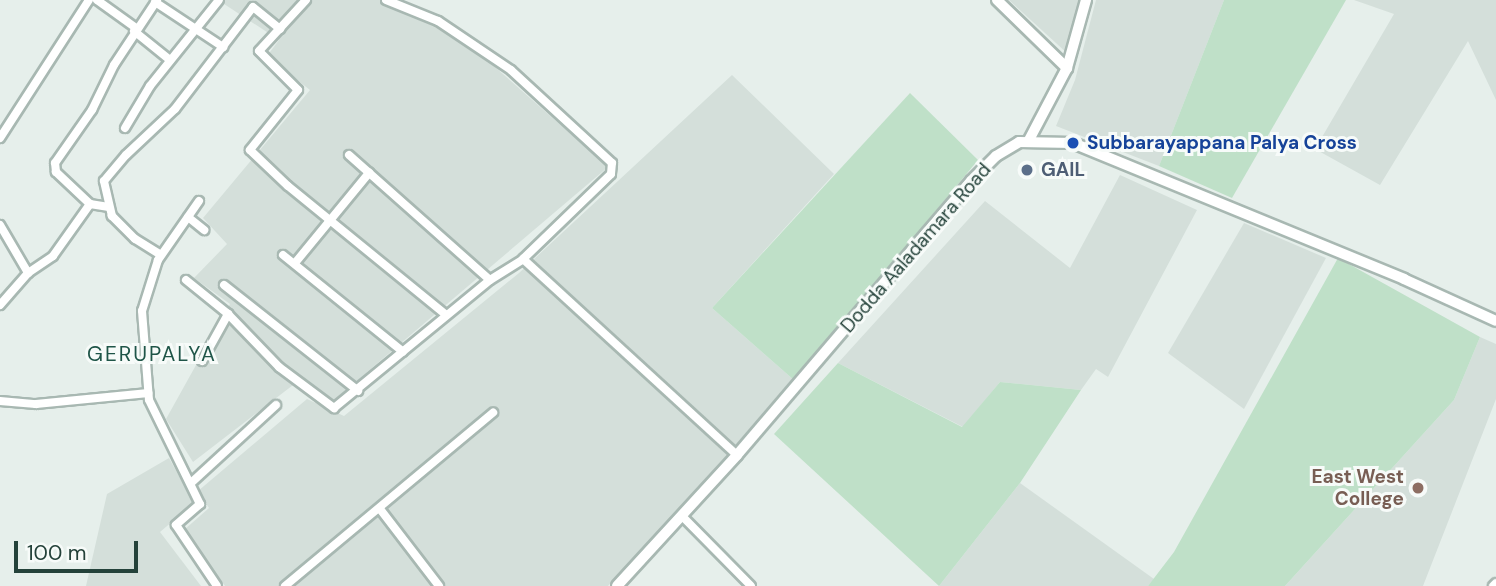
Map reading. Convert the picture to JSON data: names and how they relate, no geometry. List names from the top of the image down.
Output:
{
  "streets": {
    "main road": ["Dodda Aaladamara Road"]
  },
  "districts": ["GERUPALYA"],
  "places": ["Subbarayappana Palya Cross", "GAIL", "East West College"],
  "scale_bar": "100 m"
}
